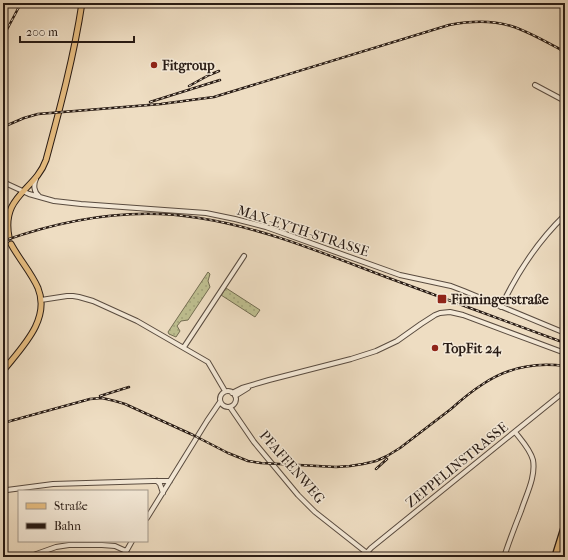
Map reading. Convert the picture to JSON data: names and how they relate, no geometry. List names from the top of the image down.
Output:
{
  "streets": {
    "street": ["MAX-EYTH-STRASSE", "ZEPPELINSTRASSE", "PFAFFENWEG"]
  },
  "crossings": [
    ["ZEPPELINSTRASSE", "PFAFFENWEG"]
  ],
  "places": {
    "other": ["Fitgroup", "TopFit 24"],
    "transit": ["Finningerstraße"]
  },
  "legend": ["Straße", "Bahn"],
  "scale_bar": "200 m"
}
